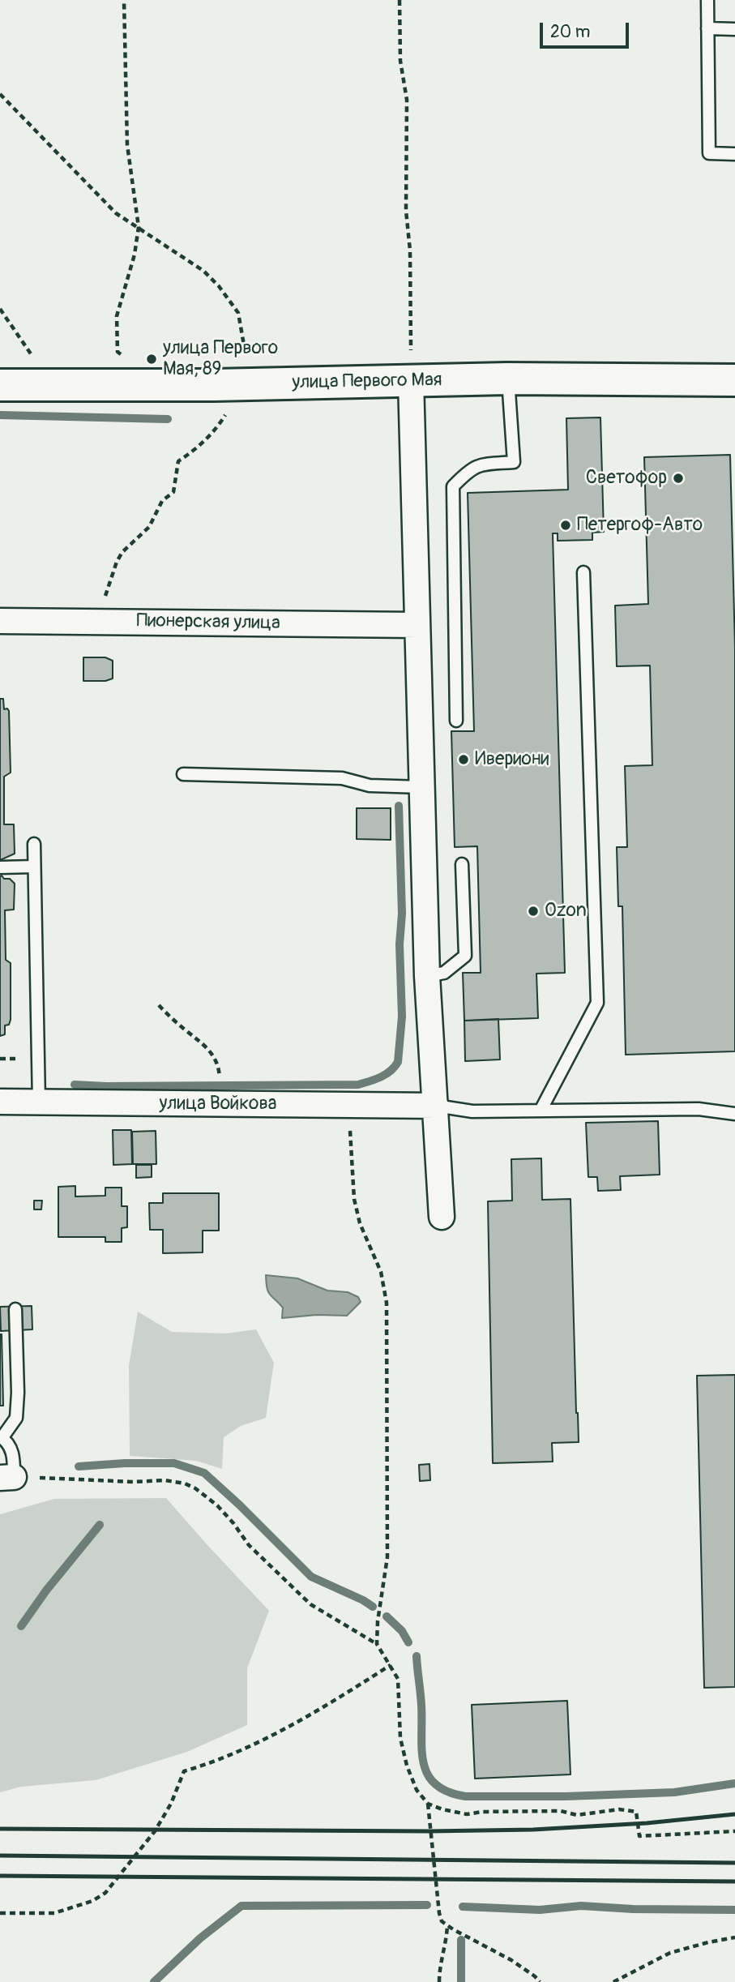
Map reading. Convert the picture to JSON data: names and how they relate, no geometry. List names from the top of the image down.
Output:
{
  "streets": {
    "street": ["улица Первого Мая", "Пионерская улица", "улица Войкова"]
  },
  "places": [
    "улица Первого Мая, 89",
    "Светофор",
    "Петергоф-Авто",
    "Ивериони",
    "Ozon"
  ],
  "scale_bar": "20 m"
}
